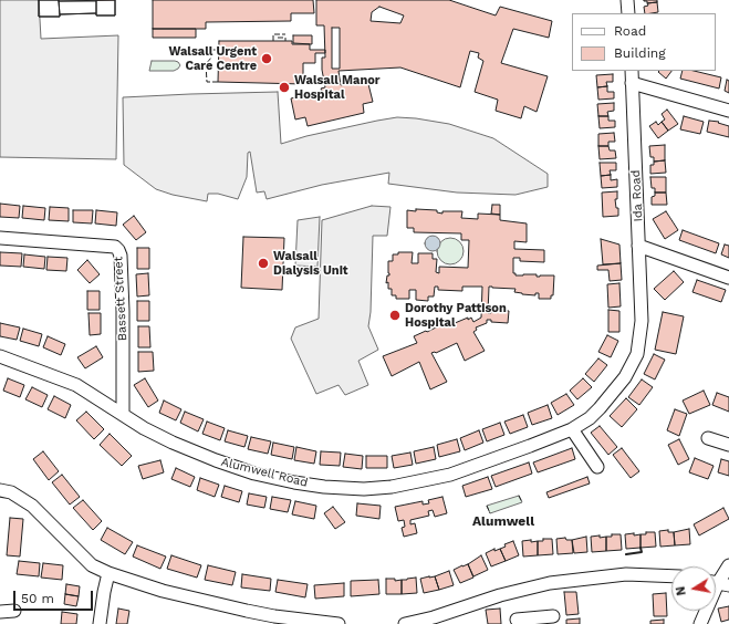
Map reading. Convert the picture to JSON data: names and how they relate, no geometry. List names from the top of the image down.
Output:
{
  "streets": {
    "street": ["Ida Road", "Bassett Street", "Alumwell Road"]
  },
  "crossings": [
    ["Ida Road", "Alumwell Road"],
    ["Bassett Street", "Alumwell Road"]
  ],
  "districts": ["Alumwell"],
  "places": [
    "Walsall Urgent Care Centre",
    "Walsall Manor Hospital",
    "Walsall Dialysis Unit",
    "Dorothy Pattison Hospital"
  ],
  "legend": ["Road", "Building"],
  "scale_bar": "50 m",
  "north": "left"
}
